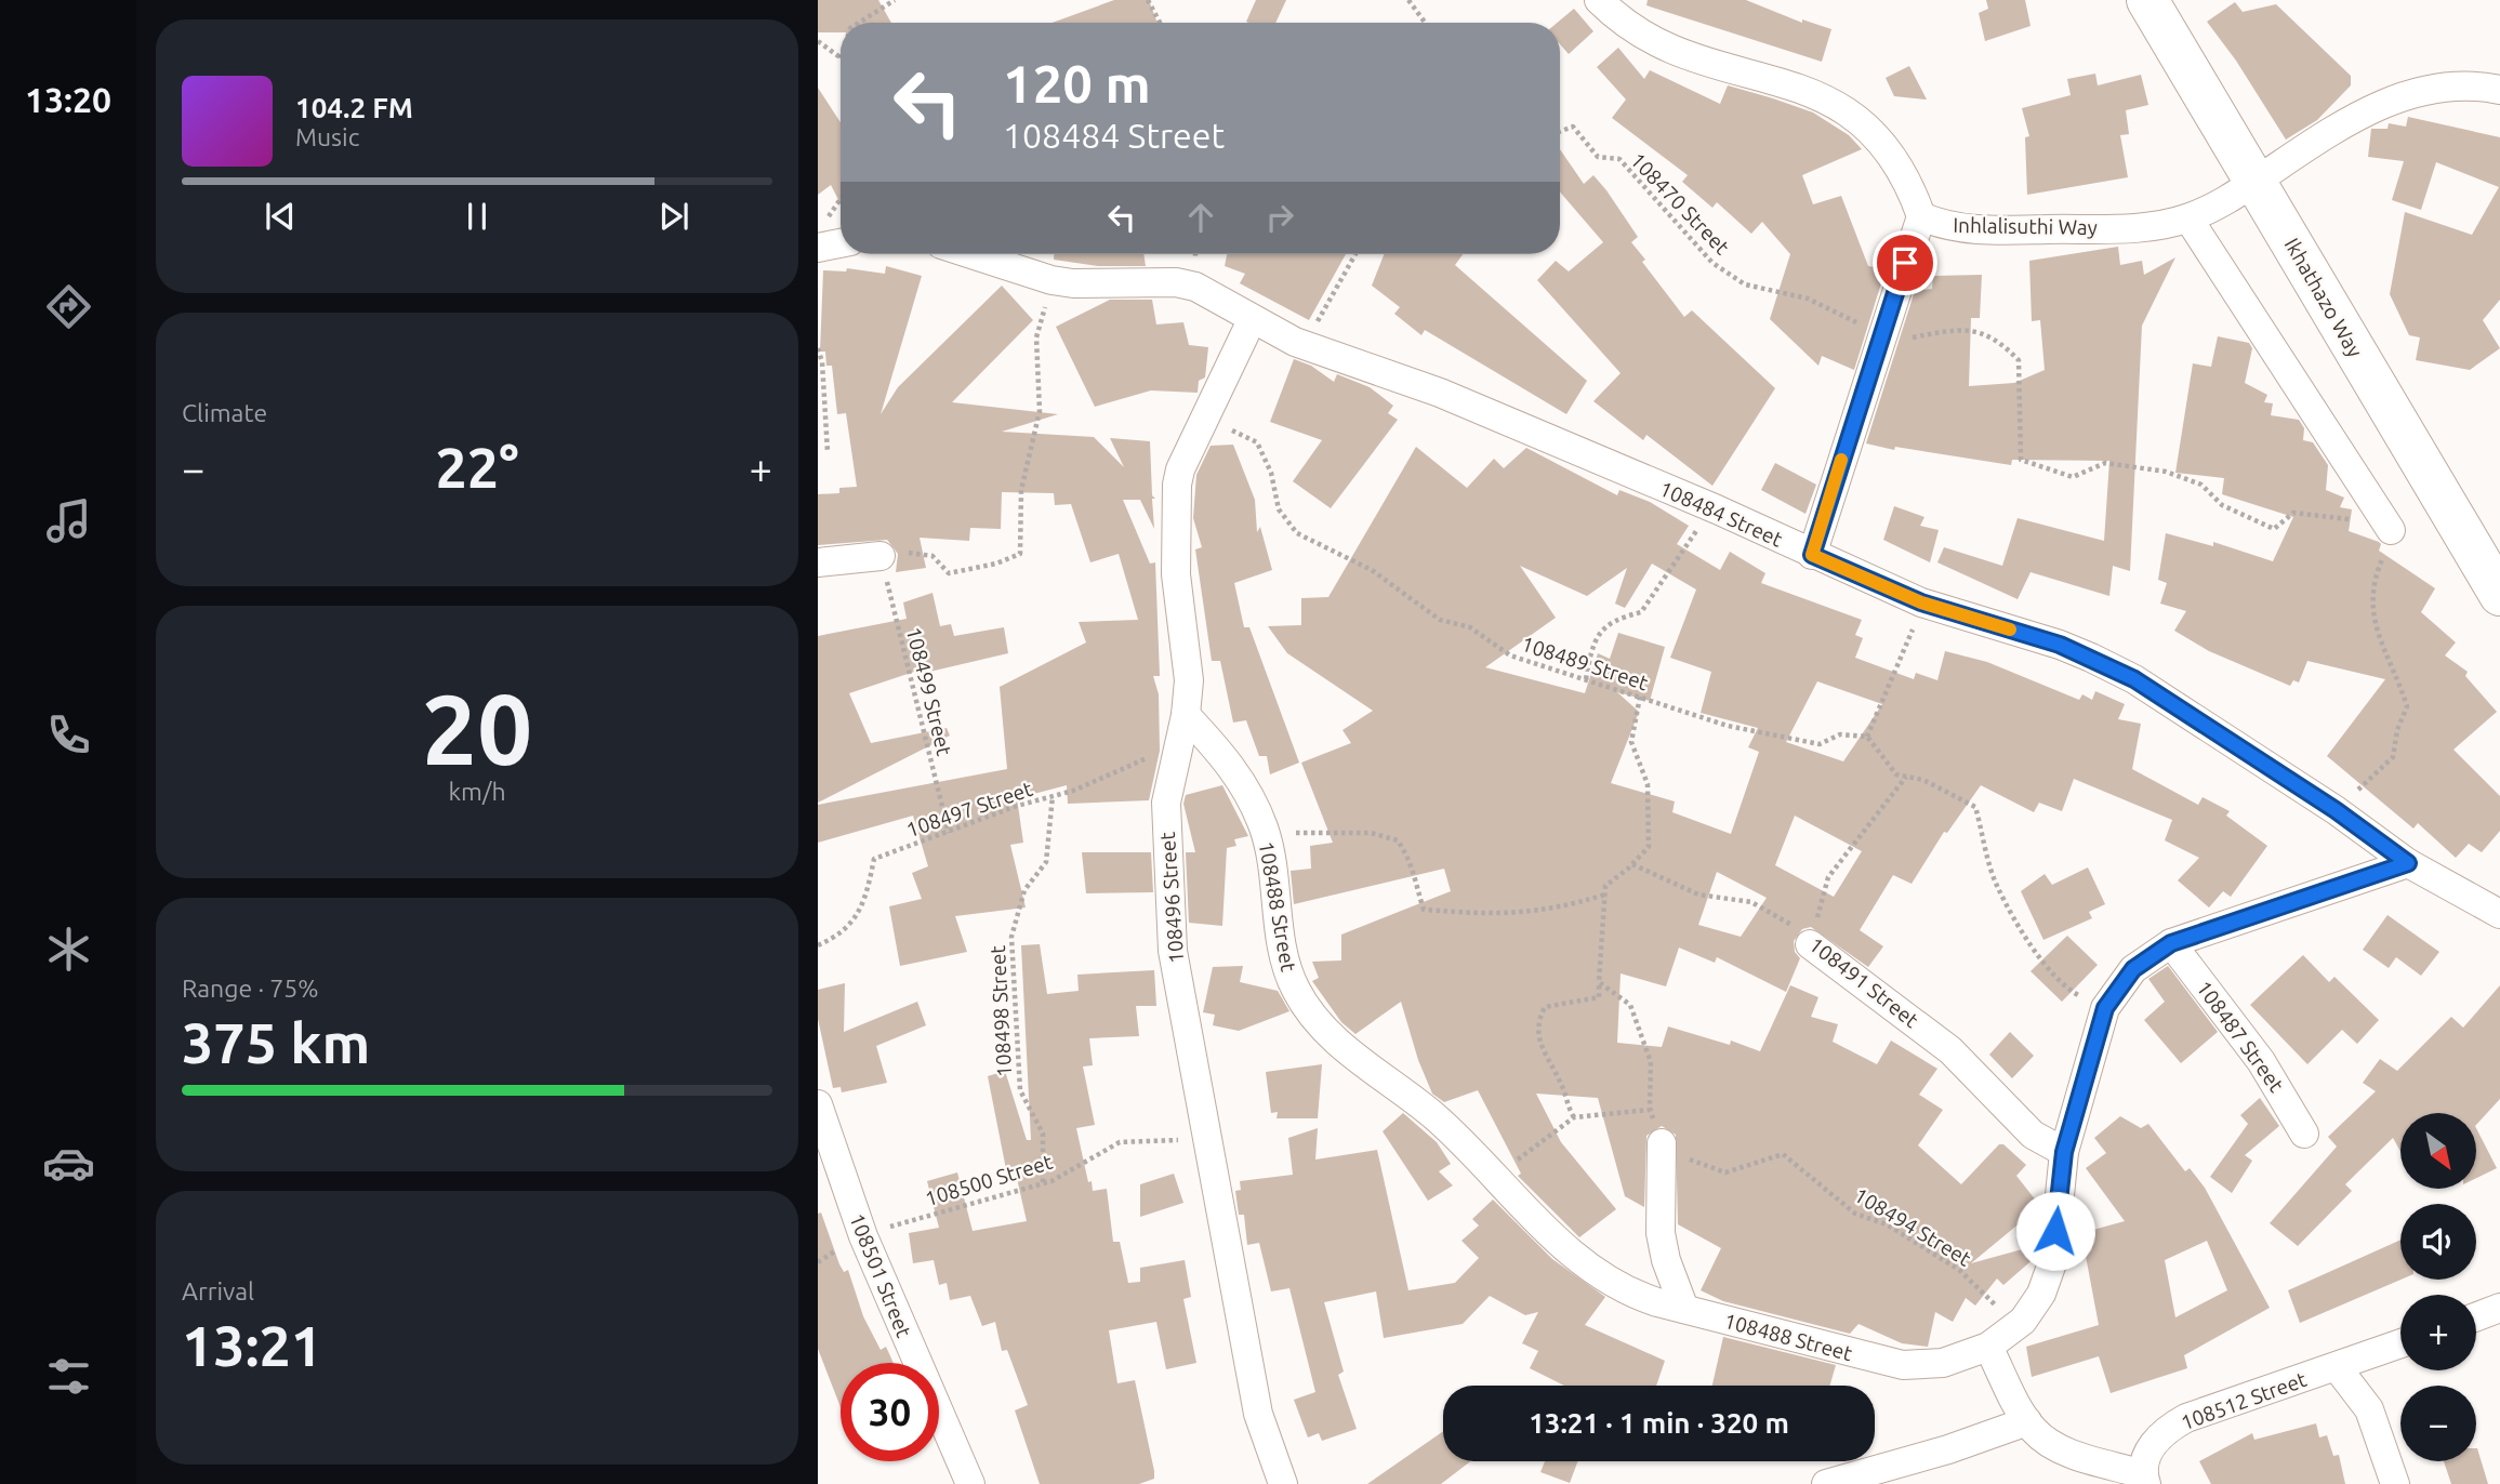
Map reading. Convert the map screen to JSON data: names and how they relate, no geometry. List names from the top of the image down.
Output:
{
  "streets": {
    "street": [
      "Inhlalisuthi Way",
      "Ikhathazo Way",
      "108484 Street",
      "108496 Street",
      "108488 Street",
      "108491 Street",
      "108487 Street",
      "108501 Street",
      "108512 Street"
    ],
    "path": [
      "108470 Street",
      "108489 Street",
      "108499 Street",
      "108497 Street",
      "108498 Street",
      "108500 Street",
      "108494 Street"
    ]
  },
  "crossings": [
    ["Inhlalisuthi Way", "Ikhathazo Way"],
    ["108484 Street", "108496 Street"],
    ["108484 Street", "108488 Street"],
    ["108489 Street", "108496 Street"],
    ["108499 Street", "108497 Street"],
    ["108497 Street", "108496 Street"],
    ["108497 Street", "108498 Street"],
    ["108496 Street", "108488 Street"],
    ["108496 Street", "108500 Street"],
    ["108488 Street", "108491 Street"],
    ["108488 Street", "108487 Street"],
    ["108488 Street", "108494 Street"],
    ["108498 Street", "108500 Street"],
    ["108500 Street", "108501 Street"]
  ],
  "north": "bottom right",
  "page": {
    "tabs": "13:20",
    "turn": ["120 m", "108484 Street"],
    "song": ["104.2 FM", "Music"],
    "tile": [
      "Climate",
      ["20", "km/h"],
      ["Range · 75%", "375 km"],
      ["Arrival", "13:21"]
    ],
    "heat": ["−", "22°", "+"],
    "map_buttons": ["+", "−"],
    "limit": "30",
    "trip": "13:21 · 1 min · 320 m"
  }
}
